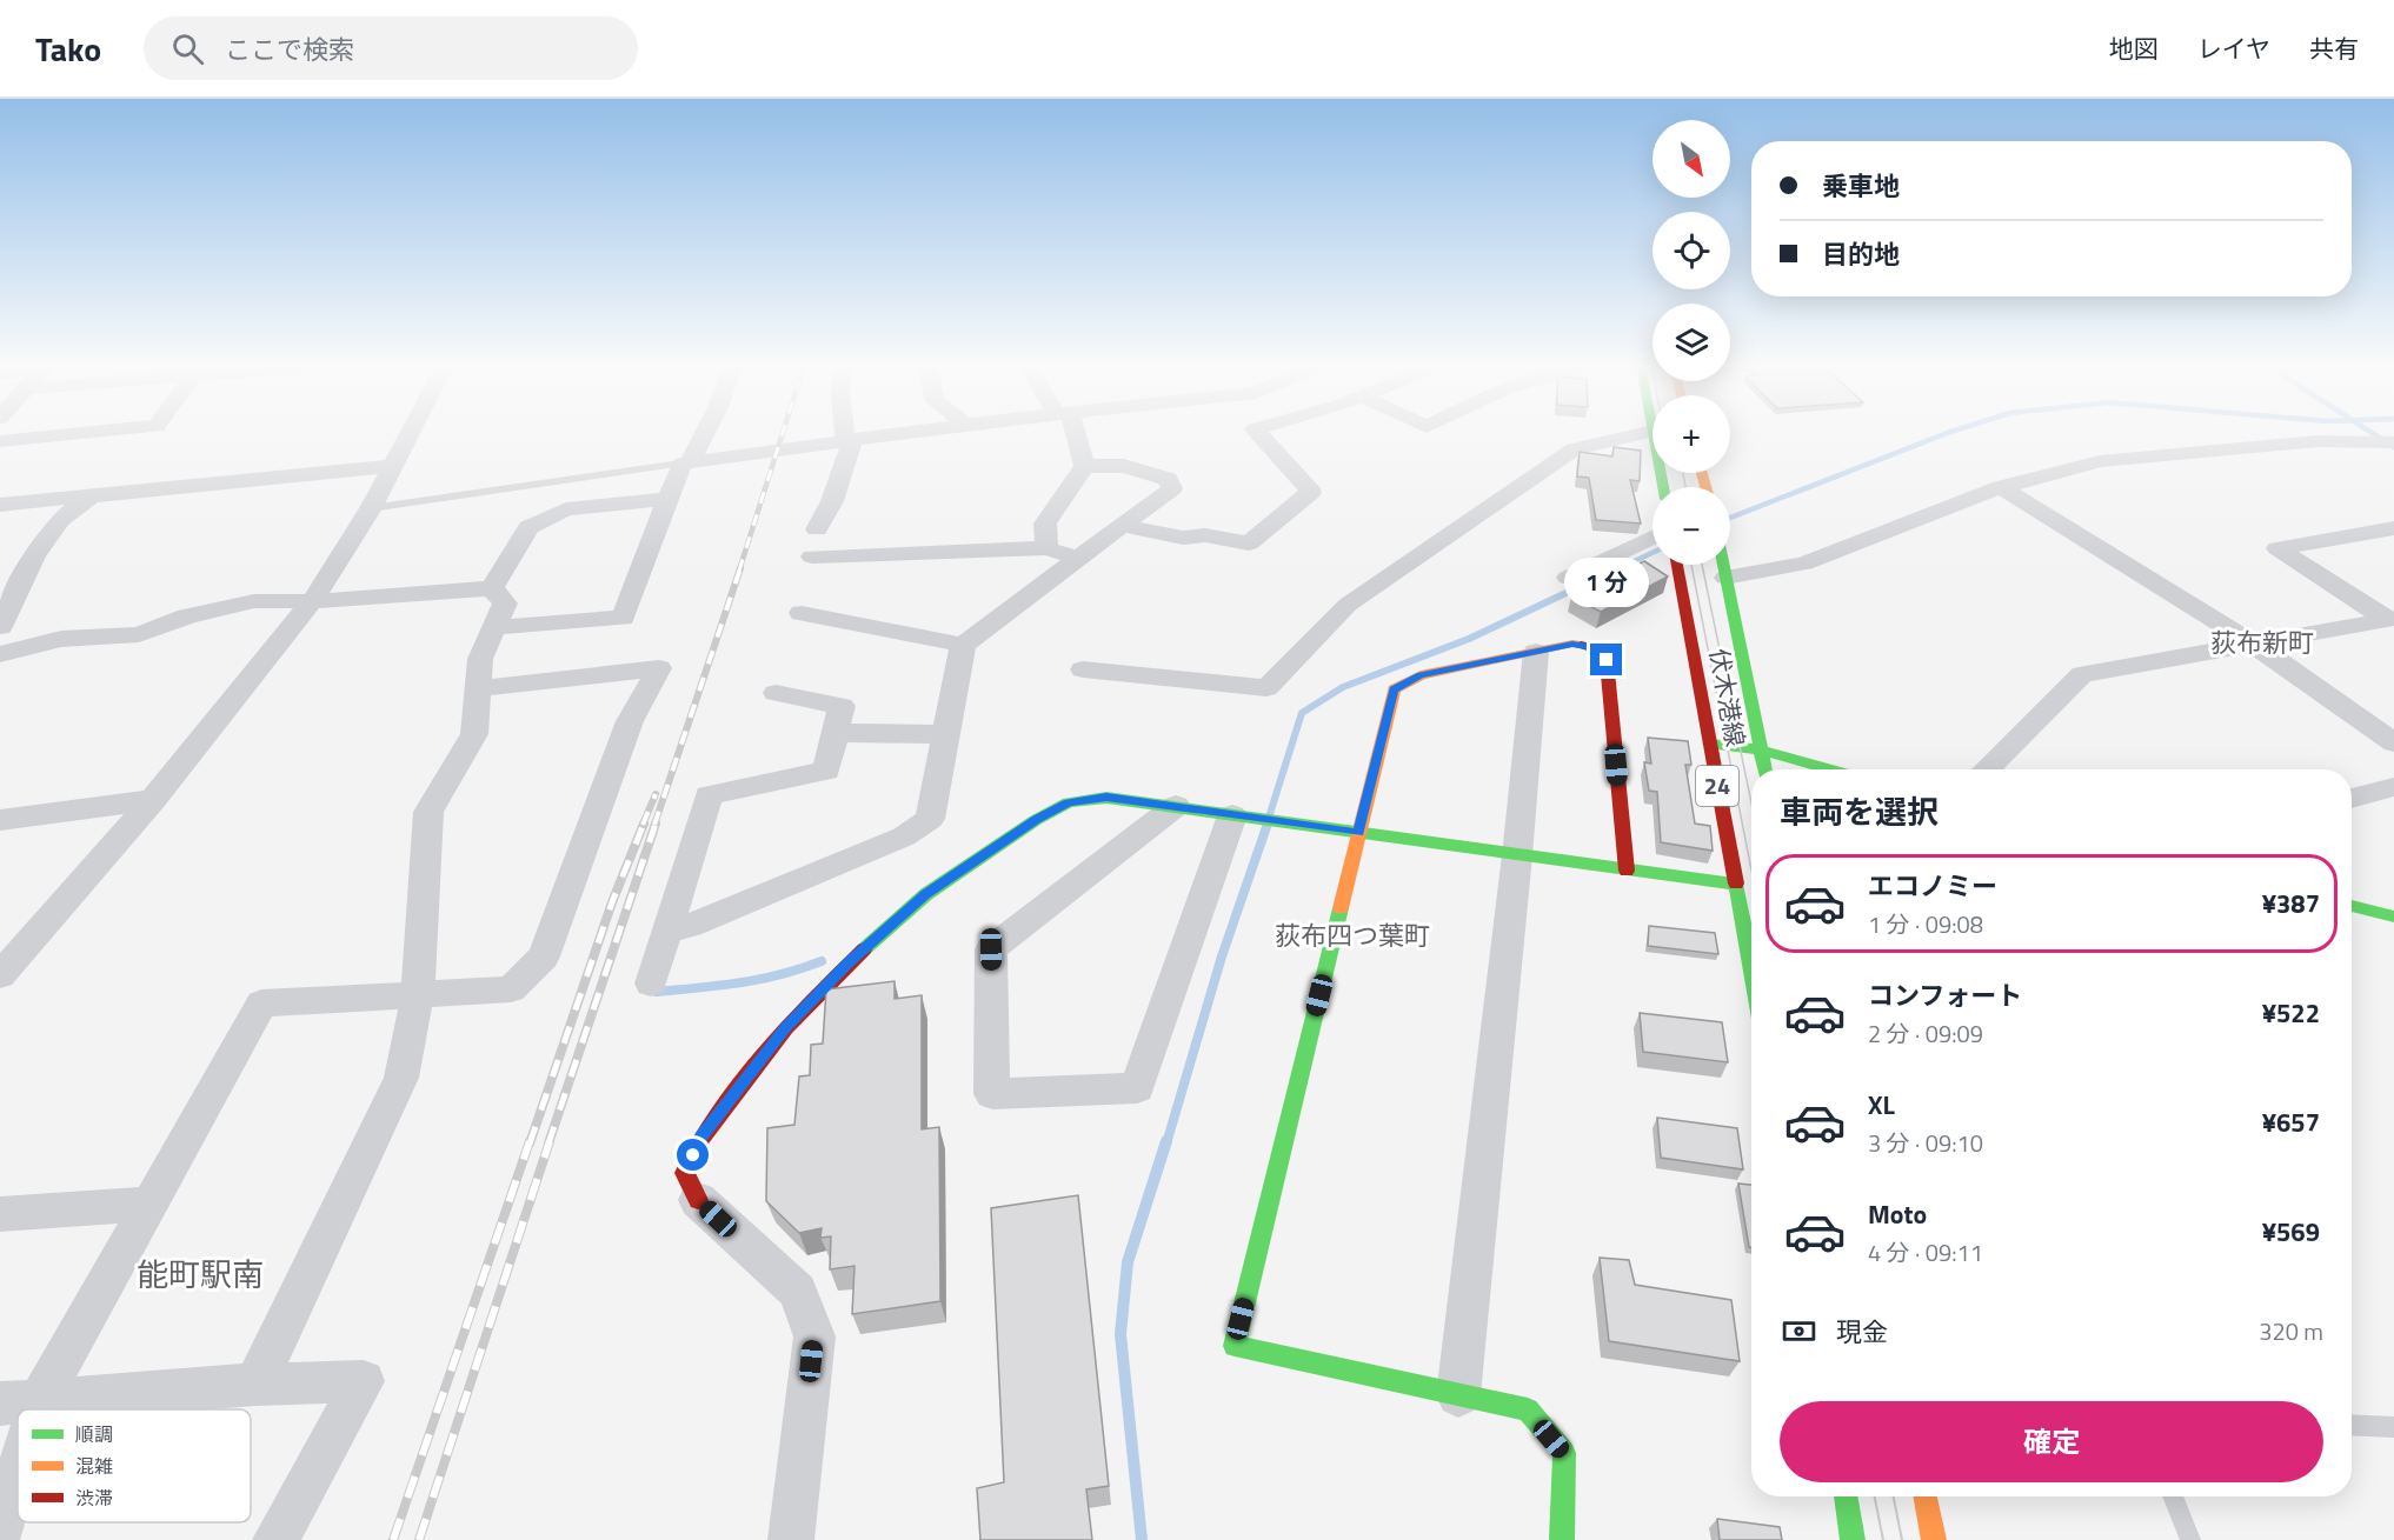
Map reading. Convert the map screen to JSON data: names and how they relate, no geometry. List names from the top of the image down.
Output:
{
  "streets": {
    "street": ["伏木港線", "24"]
  },
  "districts": ["荻布新町", "荻布四つ葉町", "能町駅南"],
  "legend": ["順調", "混雑", "渋滞"],
  "north": "bottom right",
  "page": {
    "header": "Tako",
    "search": "ここで検索",
    "nav": ["地図", "レイヤ", "共有"],
    "map_buttons": ["+", "−"],
    "banner": ["乗車地", "目的地"],
    "bubble": "1 分",
    "heading": "車両を選択",
    "list": [
      {
        "name": "エコノミー",
        "note": "1 分 · 09:08",
        "value": "¥387"
      },
      {
        "name": "コンフォート",
        "note": "2 分 · 09:09",
        "value": "¥522"
      },
      {
        "name": "XL",
        "note": "3 分 · 09:10",
        "value": "¥657"
      },
      {
        "name": "Moto",
        "note": "4 分 · 09:11",
        "value": "¥569"
      }
    ],
    "pay": ["現金", "320 m"],
    "buttons": "確定"
  }
}
